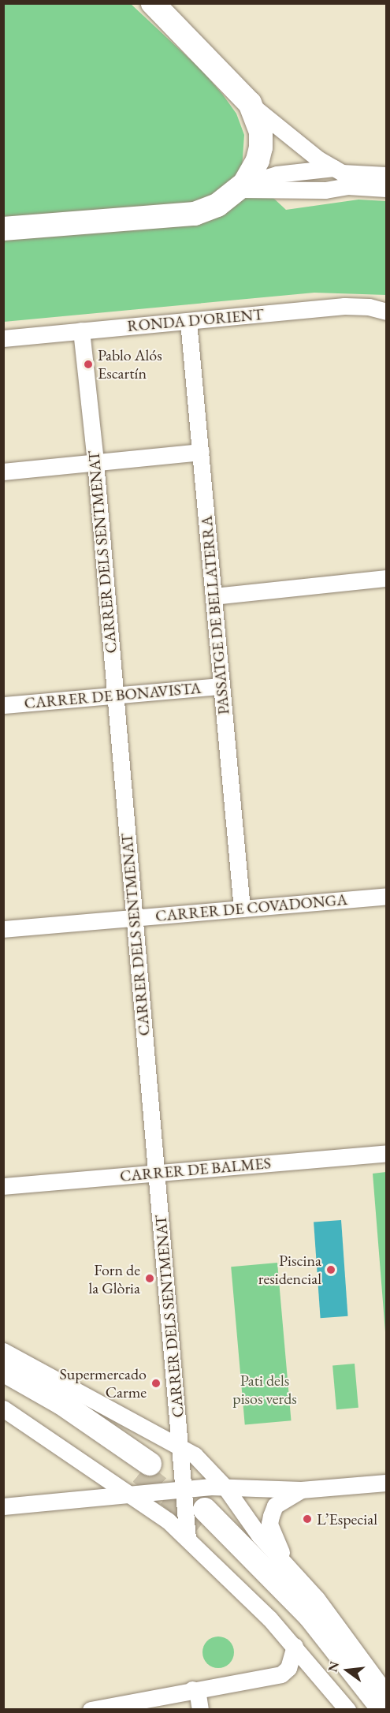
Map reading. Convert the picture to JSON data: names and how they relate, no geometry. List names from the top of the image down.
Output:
{
  "streets": {
    "street": [
      "RONDA D'ORIENT",
      "CARRER DELS SENTMENAT",
      "PASSATGE DE BELLATERRA",
      "CARRER DE BONAVISTA",
      "CARRER DE COVADONGA",
      "CARRER DE BALMES"
    ]
  },
  "crossings": [
    ["RONDA D'ORIENT", "CARRER DELS SENTMENAT"],
    ["RONDA D'ORIENT", "PASSATGE DE BELLATERRA"],
    ["CARRER DELS SENTMENAT", "CARRER DE BONAVISTA"],
    ["CARRER DELS SENTMENAT", "CARRER DE COVADONGA"],
    ["CARRER DELS SENTMENAT", "CARRER DE BALMES"],
    ["PASSATGE DE BELLATERRA", "CARRER DE BONAVISTA"],
    ["PASSATGE DE BELLATERRA", "CARRER DE COVADONGA"]
  ],
  "parks": ["Pati dels pisos verds"],
  "places": [
    "Pablo Alós Escartín",
    "Piscina residencial",
    "Forn de la Glòria",
    "Supermercado Carme",
    "L’Especial"
  ],
  "north": "left"
}
